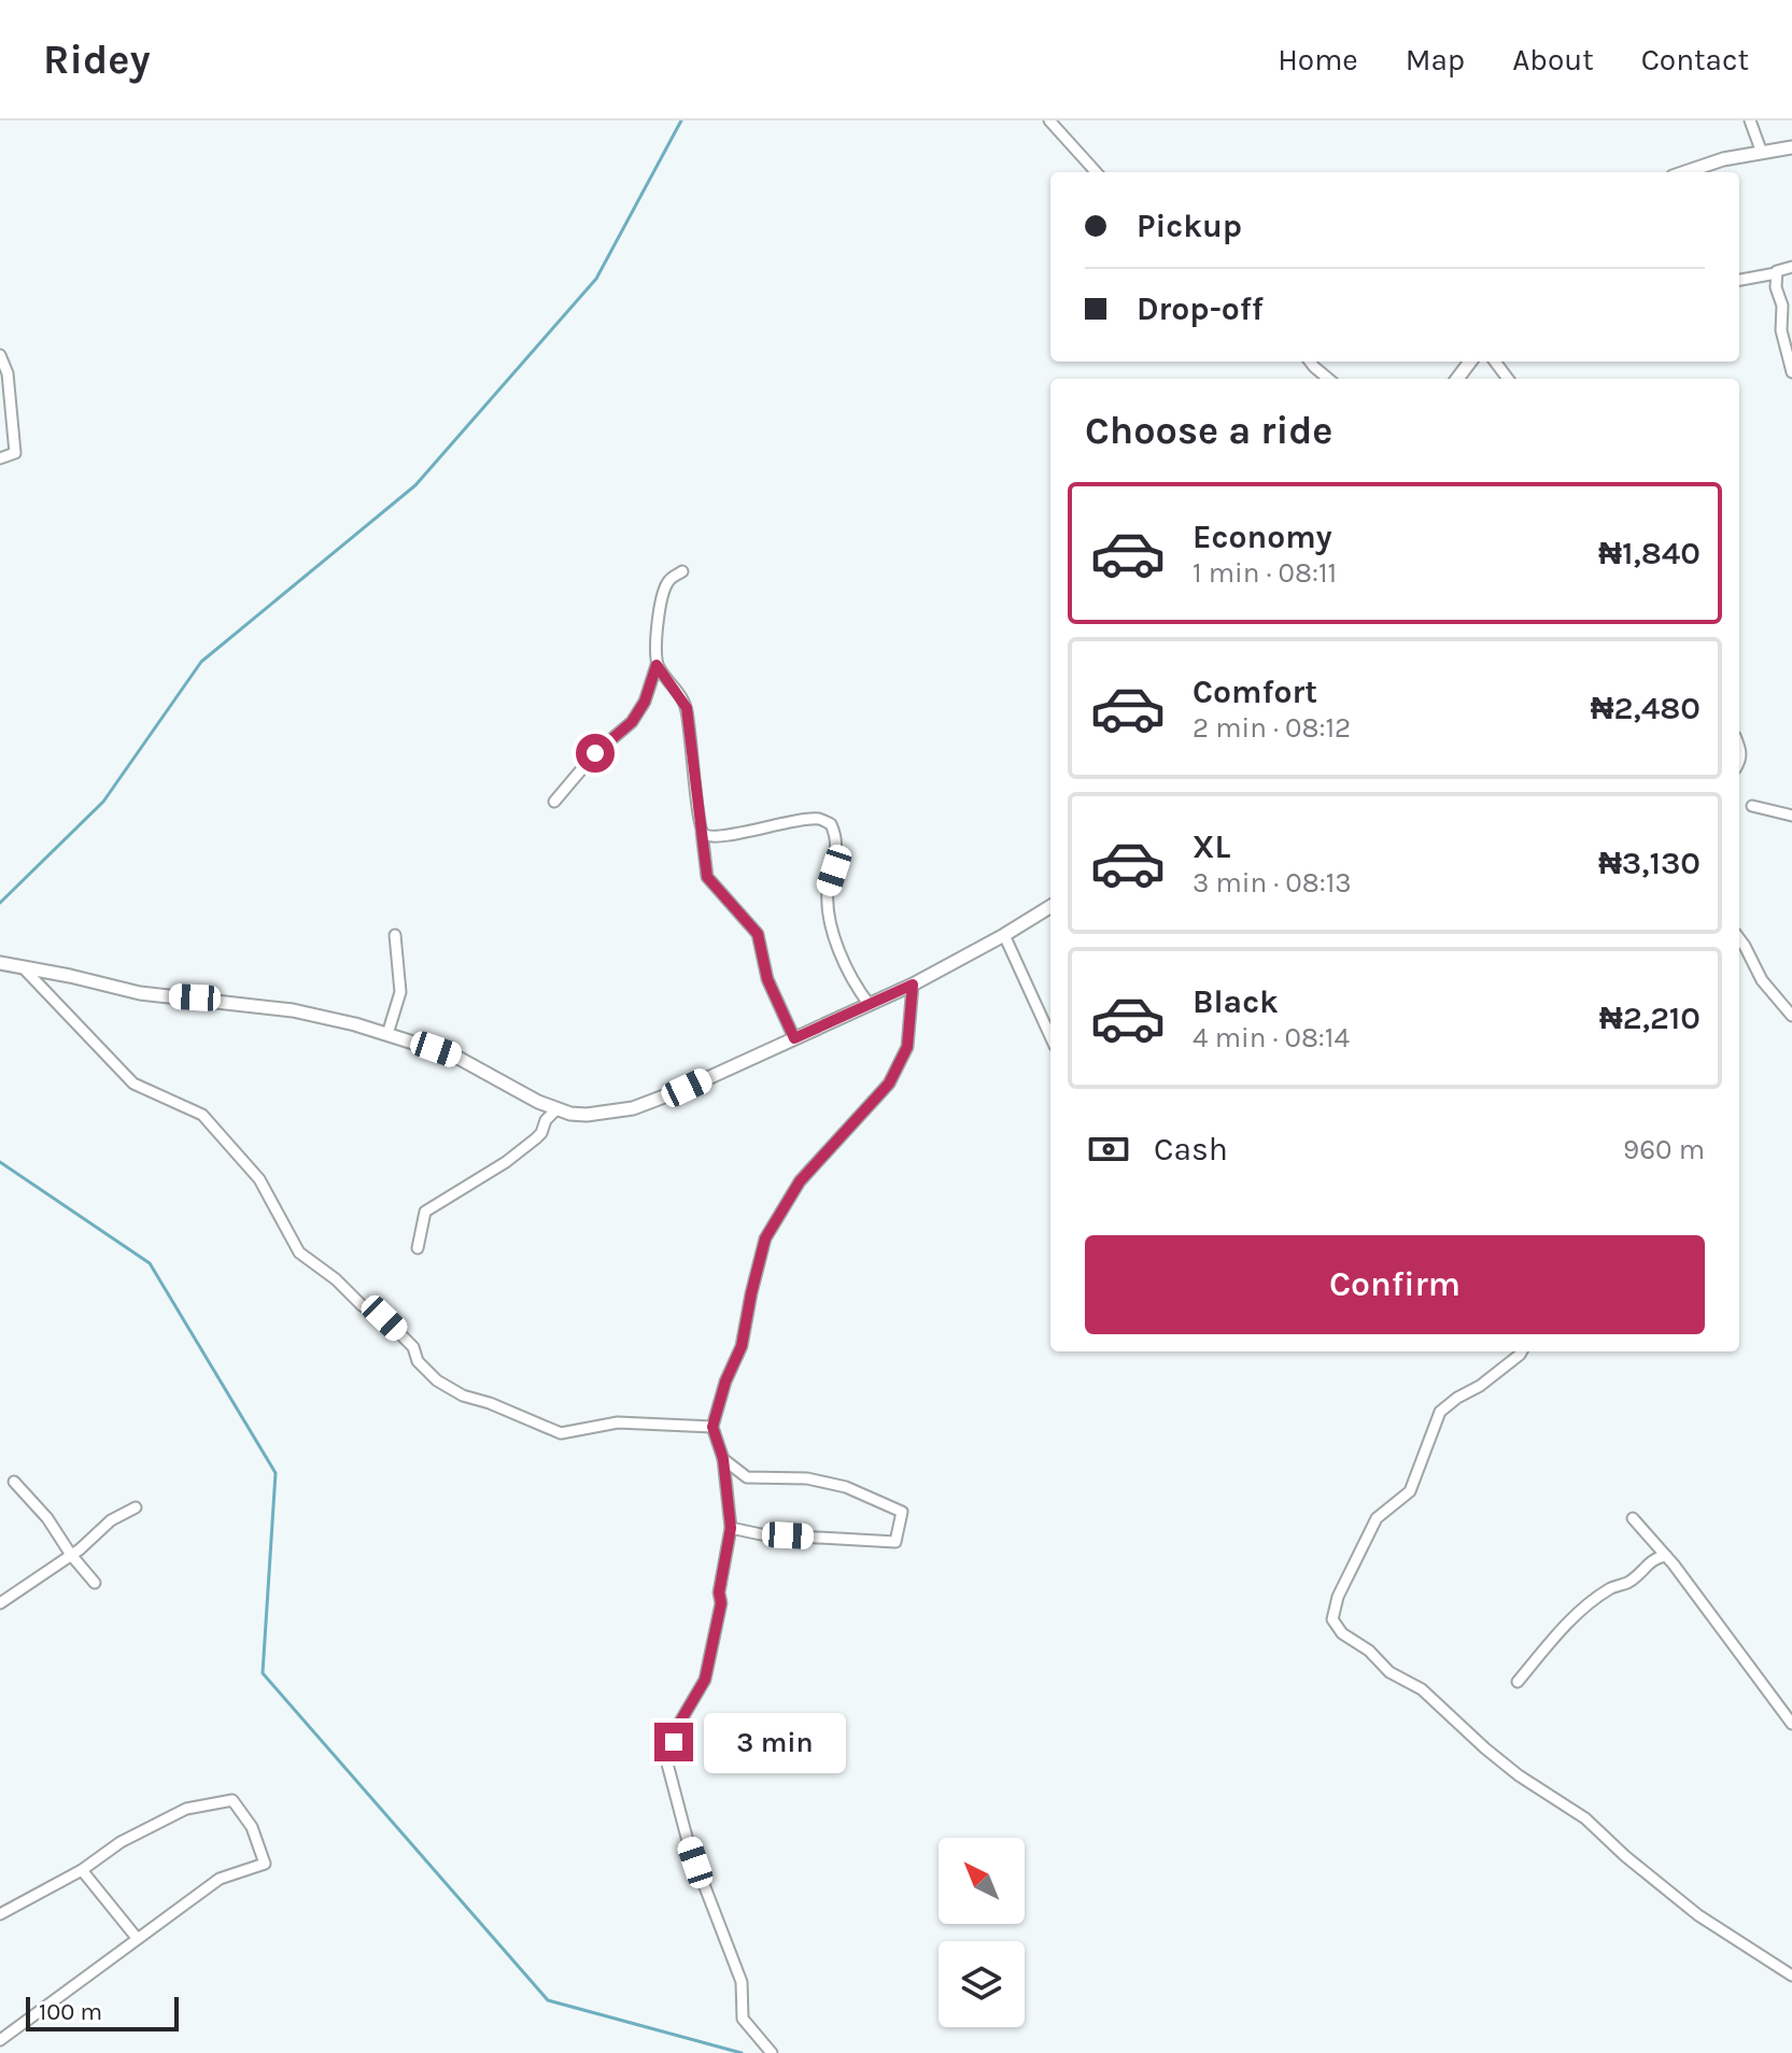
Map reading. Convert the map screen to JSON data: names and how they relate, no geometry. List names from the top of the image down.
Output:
{
  "scale_bar": "100 m",
  "north": "top left",
  "page": {
    "header": "Ridey",
    "nav": [
      "Home",
      "Map",
      "About",
      "Contact"
    ],
    "banner": ["Pickup", "Drop-off"],
    "heading": "Choose a ride",
    "list": [
      {
        "name": "Economy",
        "note": "1 min · 08:11",
        "value": "₦1,840"
      },
      {
        "name": "Comfort",
        "note": "2 min · 08:12",
        "value": "₦2,480"
      },
      {
        "name": "XL",
        "note": "3 min · 08:13",
        "value": "₦3,130"
      },
      {
        "name": "Black",
        "note": "4 min · 08:14",
        "value": "₦2,210"
      }
    ],
    "pay": ["Cash", "960 m"],
    "buttons": "Confirm",
    "bubble": "3 min",
    "scale": "100 m"
  }
}
